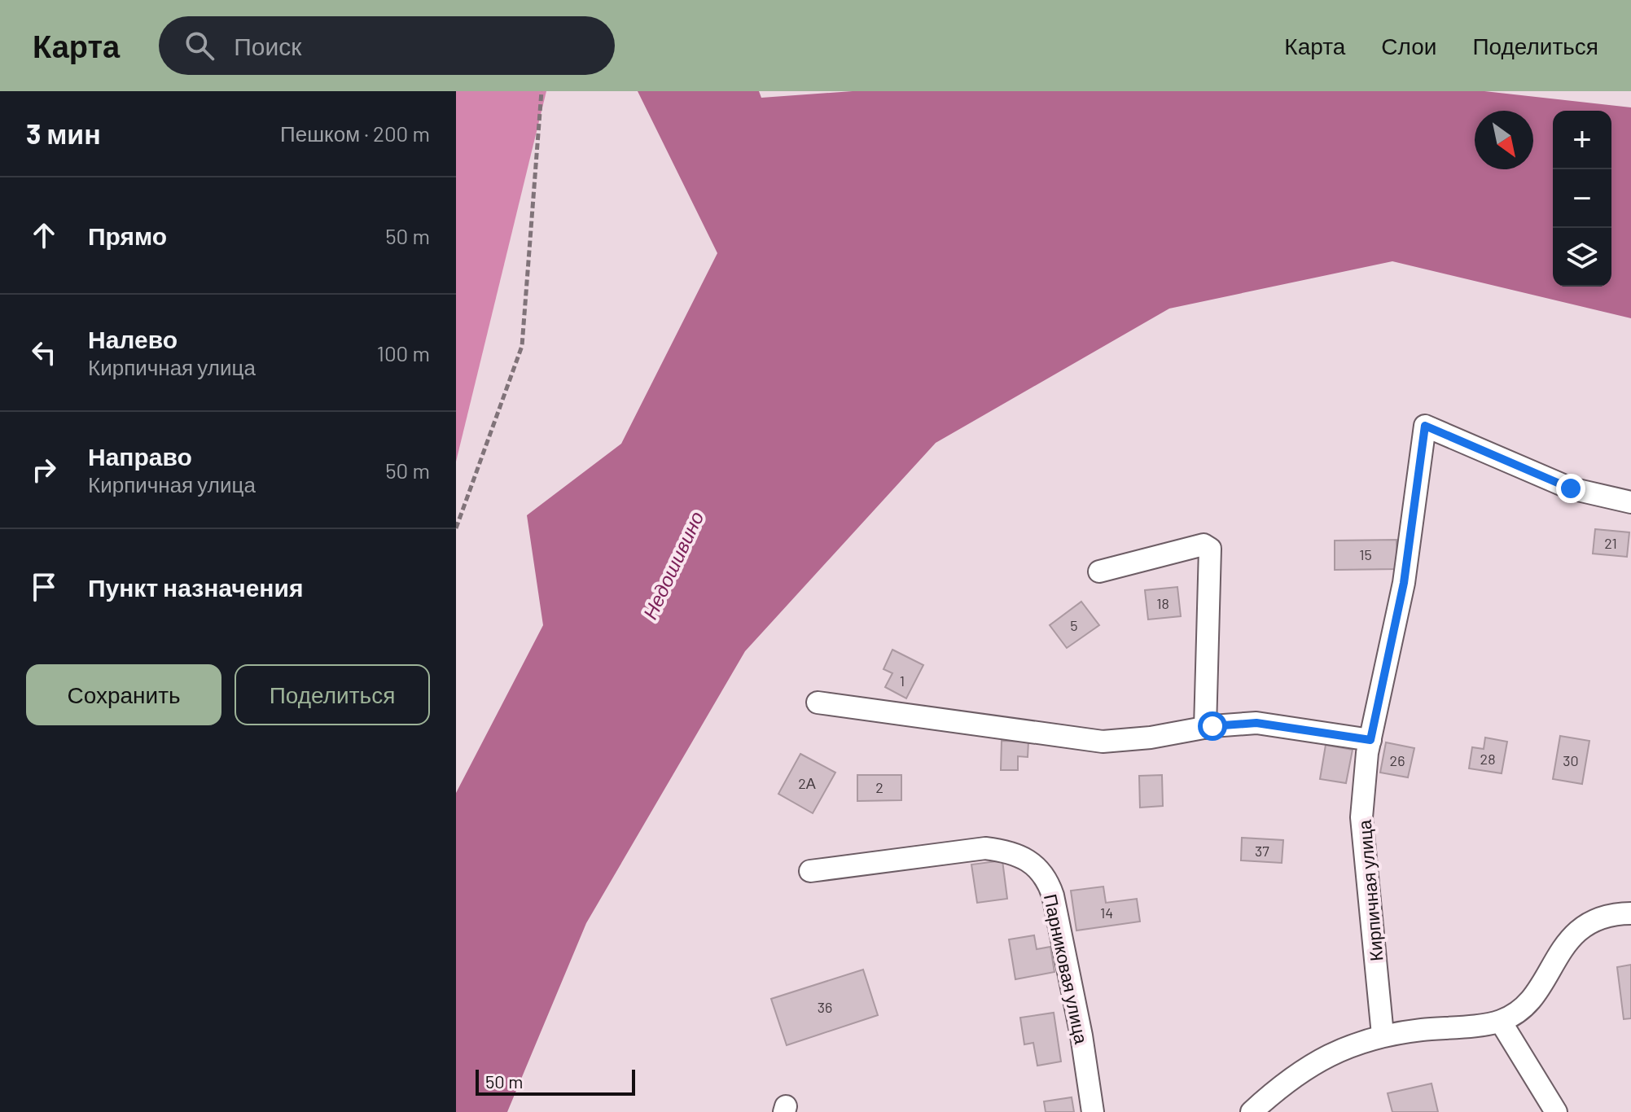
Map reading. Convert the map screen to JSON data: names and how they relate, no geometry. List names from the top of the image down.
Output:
{
  "streets": {
    "street": ["Кирпичная улица", "Парниковая улица"]
  },
  "water": ["Недошивино"],
  "house_numbers": [
    "21",
    "15",
    "18",
    "5",
    "1",
    "28",
    "26",
    "30",
    "2А",
    "2",
    "37",
    "14",
    "36"
  ],
  "scale_bar": "50 m",
  "north": "bottom right",
  "page": {
    "header": "Карта",
    "search": "Поиск",
    "nav": ["Карта", "Слои", "Поделиться"],
    "heading": ["3 мин", "Пешком · 200 m"],
    "map_buttons": ["+", "−"],
    "list": [
      ["Прямо", "50 m"],
      ["Налево", "Кирпичная улица", "100 m"],
      ["Направо", "Кирпичная улица", "50 m"],
      "Пункт назначения"
    ],
    "buttons": ["Сохранить", "Поделиться"],
    "scale": "50 m"
  }
}
